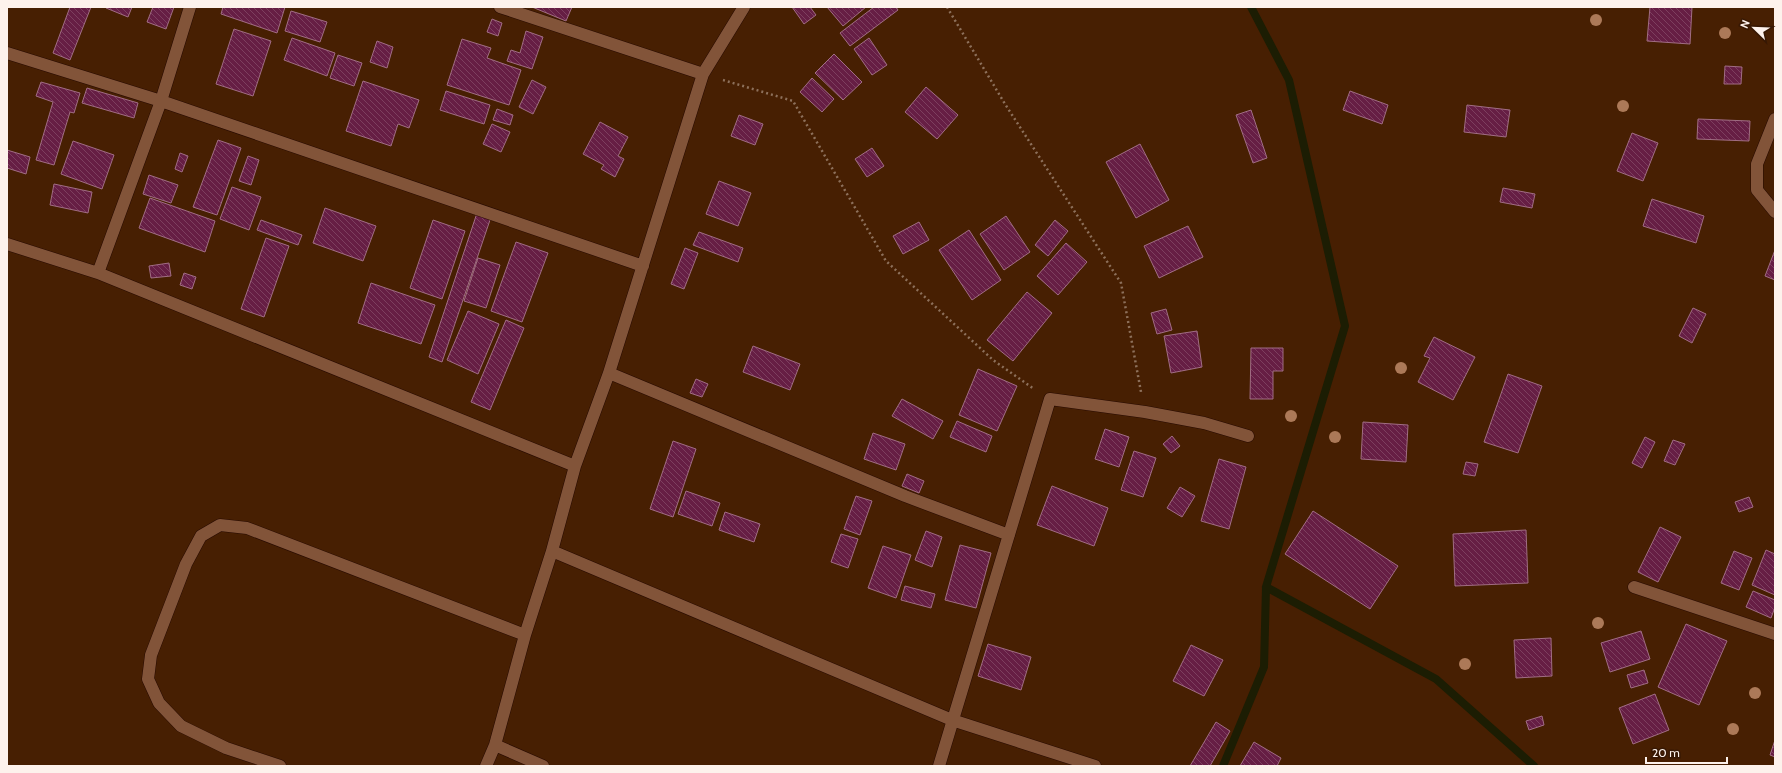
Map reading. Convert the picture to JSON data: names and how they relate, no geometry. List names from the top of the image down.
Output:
{
  "scale_bar": "20 m",
  "north": "top left"
}
